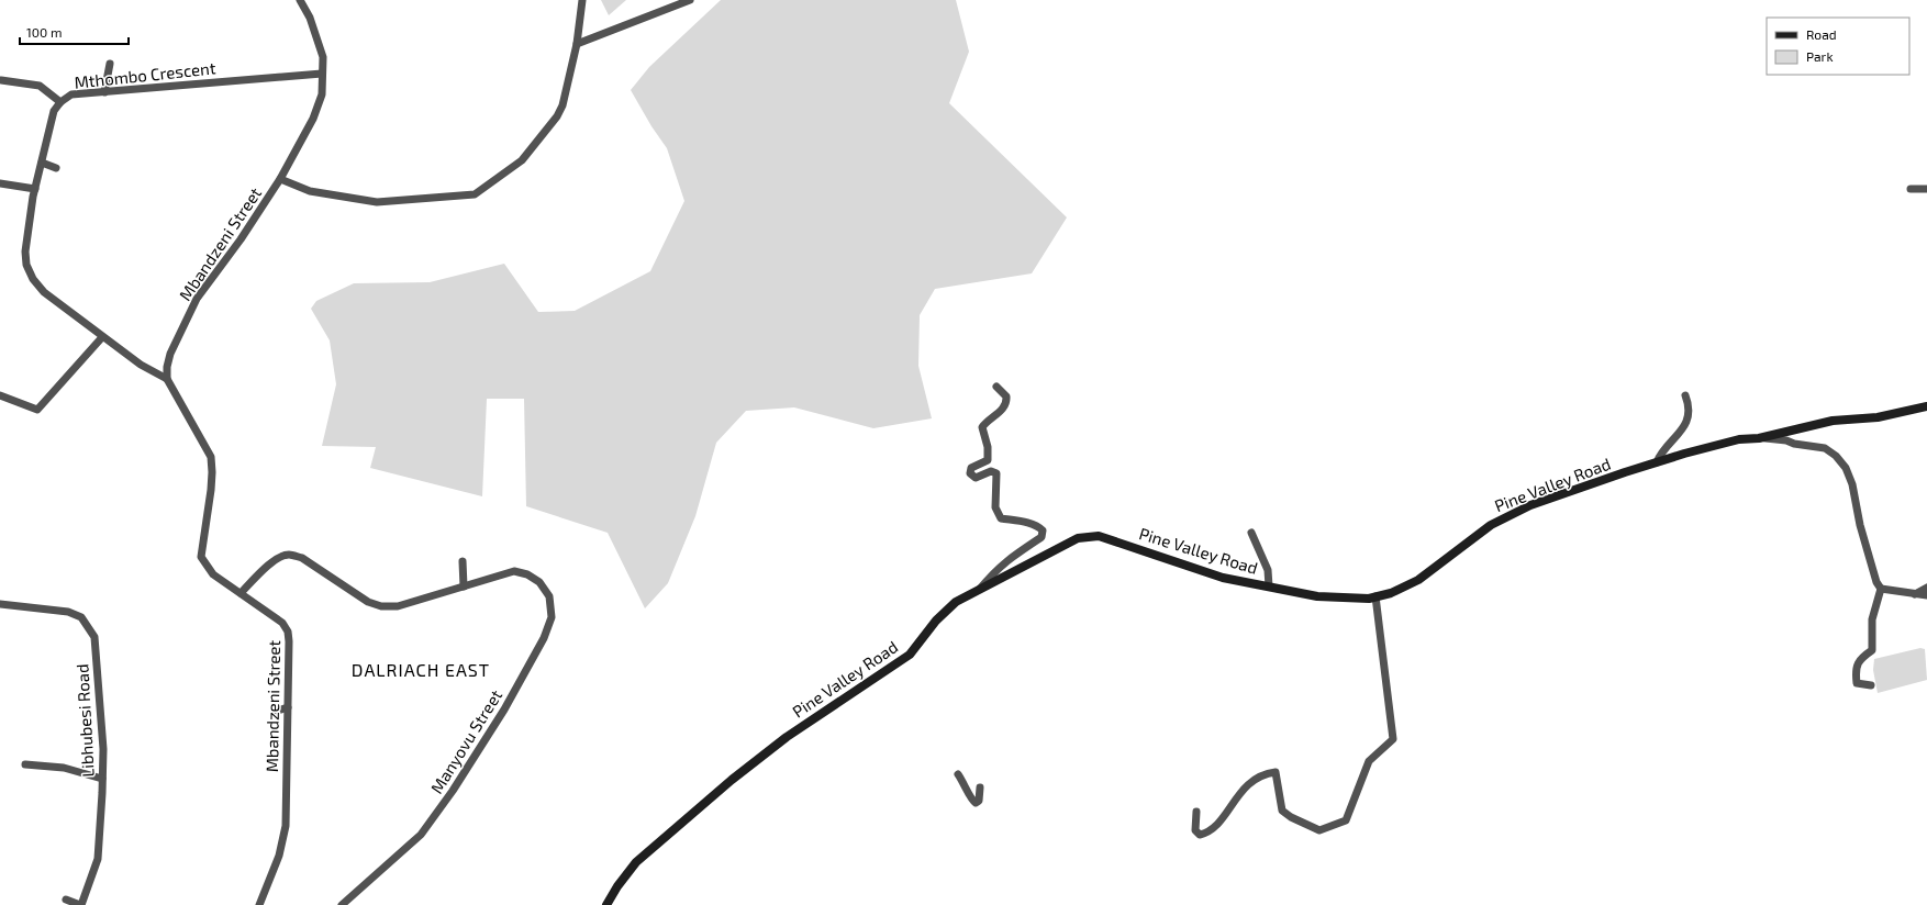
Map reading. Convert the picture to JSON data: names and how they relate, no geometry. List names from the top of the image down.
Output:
{
  "streets": {
    "main road": ["Pine Valley Road"],
    "street": [
      "Mthombo Crescent",
      "Mbandzeni Street",
      "Libhubesi Road",
      "Manyovu Street"
    ]
  },
  "crossings": [
    ["Mthombo Crescent", "Mbandzeni Street"],
    ["Mbandzeni Street", "Manyovu Street"]
  ],
  "districts": ["DALRIACH EAST"],
  "legend": ["Road", "Park"],
  "scale_bar": "100 m"
}
